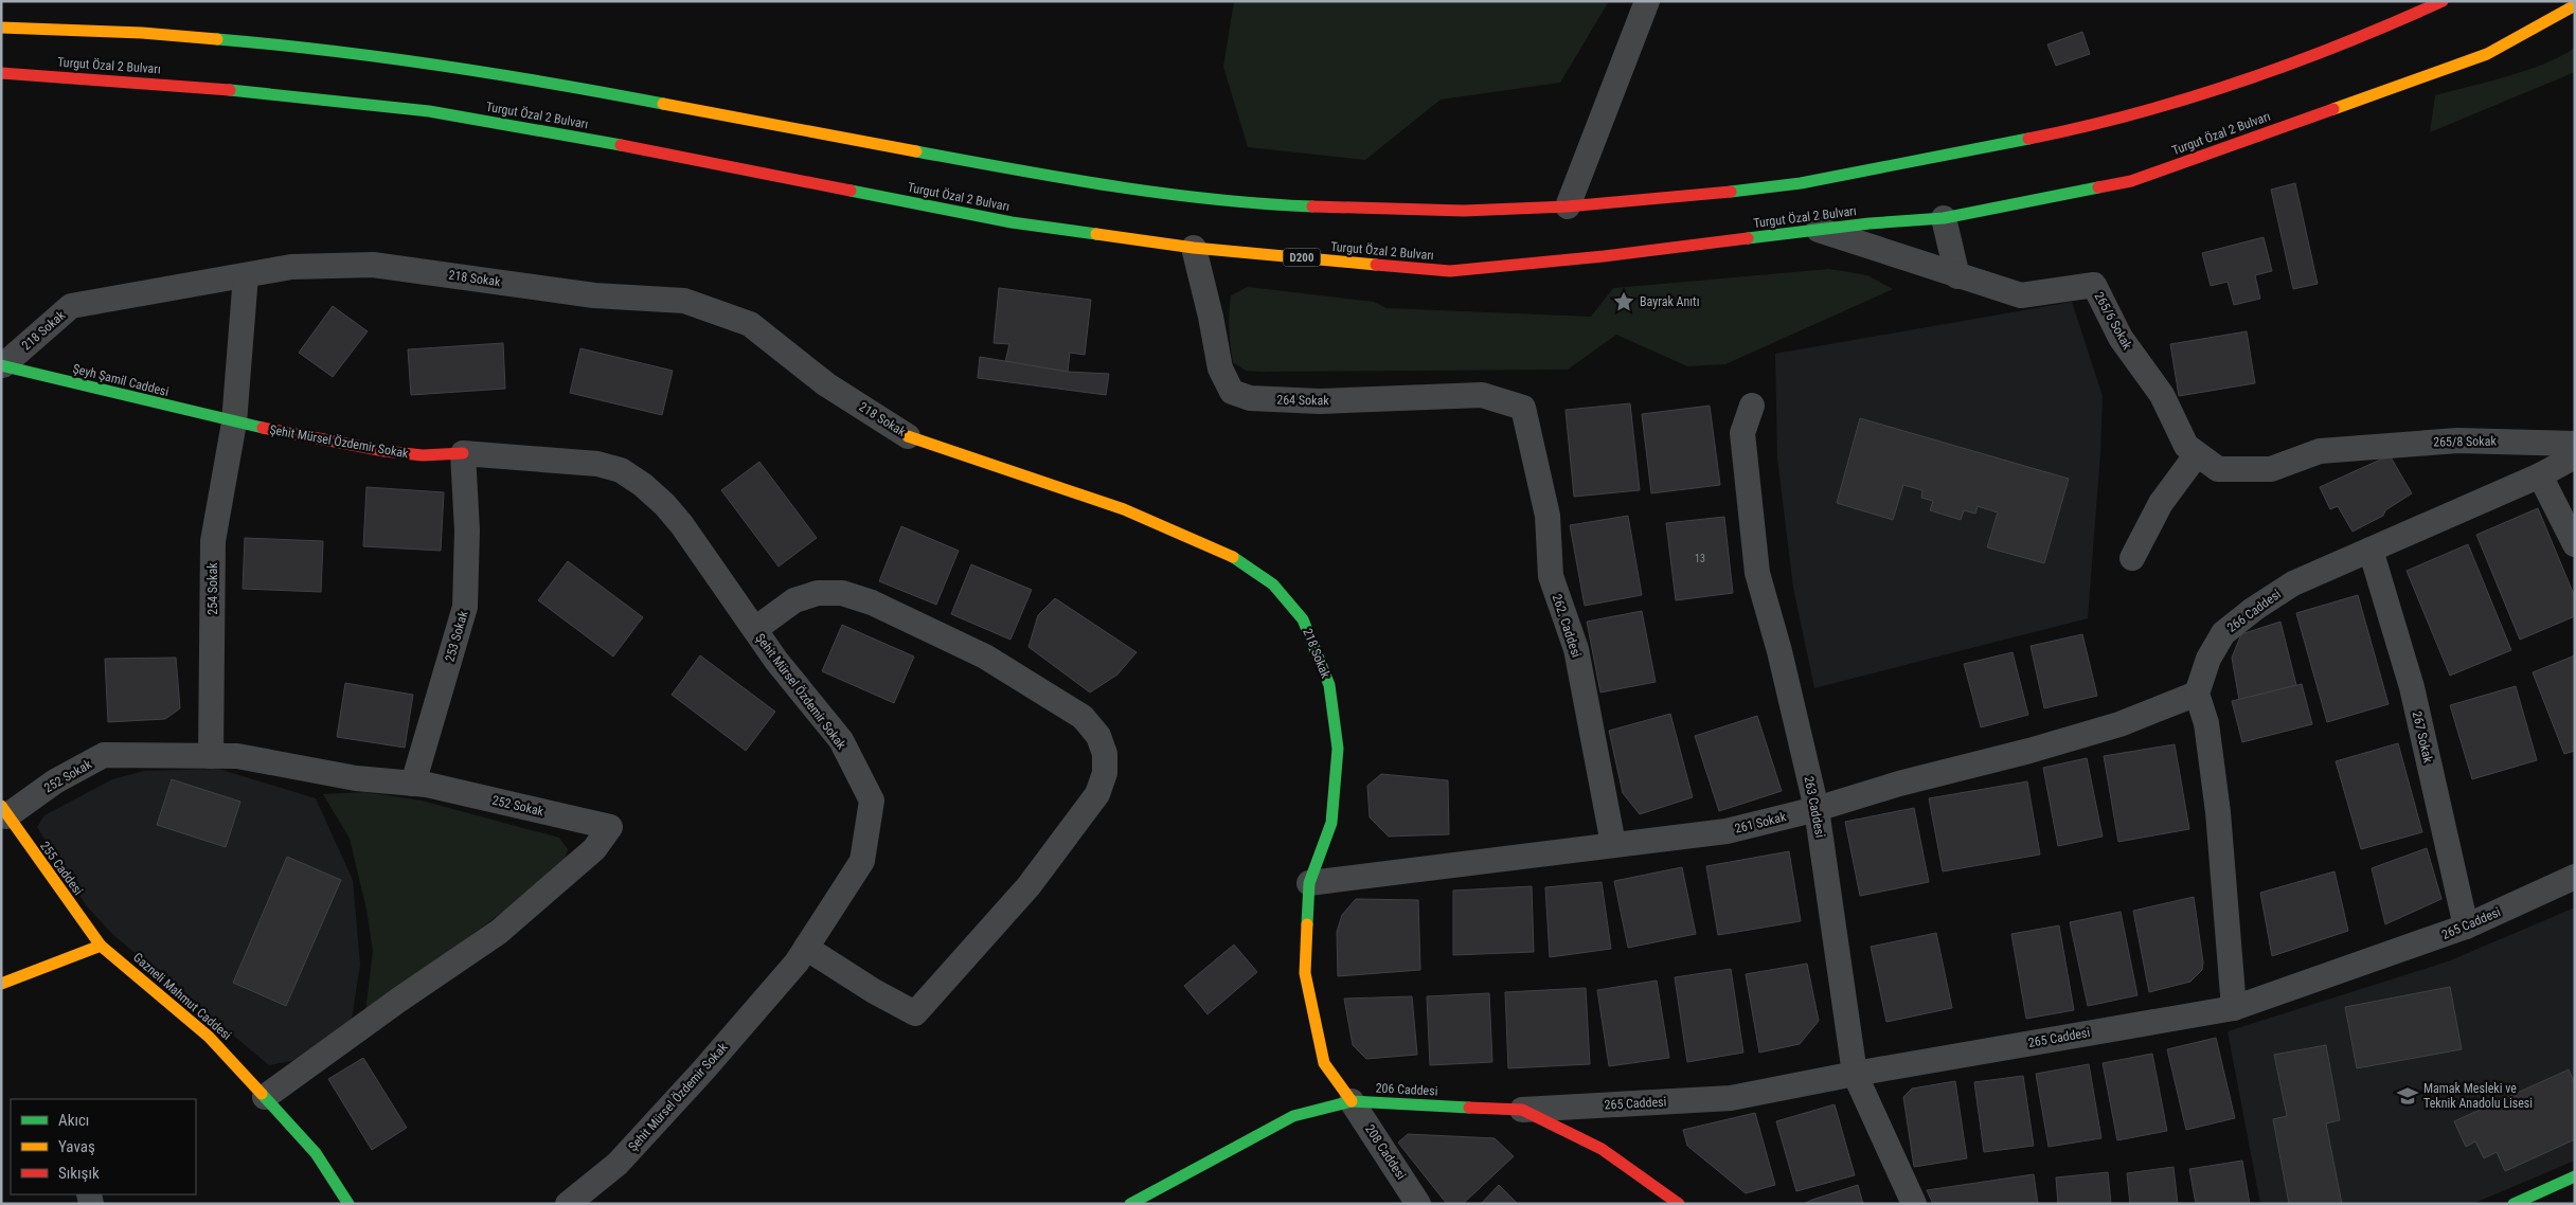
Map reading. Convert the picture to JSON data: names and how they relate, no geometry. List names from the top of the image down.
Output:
{
  "streets": {
    "main road": [
      "Turgut Özal 2 Bulvarı",
      "D200",
      "218 Sokak",
      "Şeyh Şamil Caddesi",
      "Şehit Mürsel Özdemir Sokak",
      "255 Caddesi",
      "Gazneli Mahmut Caddesi",
      "206 Caddesi"
    ],
    "street": [
      "265/6 Sokak",
      "264 Sokak",
      "265/8 Sokak",
      "254 Sokak",
      "266 Caddesi",
      "262. Caddesi",
      "253 Sokak",
      "267 Sokak",
      "252 Sokak",
      "263 Caddesi",
      "261 Sokak",
      "265 Caddesi",
      "208 Caddesi"
    ]
  },
  "crossings": [
    ["Turgut Özal 2 Bulvarı", "265/6 Sokak"],
    ["Turgut Özal 2 Bulvarı", "264 Sokak"],
    ["218 Sokak", "Şeyh Şamil Caddesi"],
    ["218 Sokak", "254 Sokak"],
    ["218 Sokak", "261 Sokak"],
    ["218 Sokak", "206 Caddesi"],
    ["218 Sokak", "208 Caddesi"],
    ["265/6 Sokak", "265/8 Sokak"],
    ["Şeyh Şamil Caddesi", "Şehit Mürsel Özdemir Sokak"],
    ["Şeyh Şamil Caddesi", "254 Sokak"],
    ["264 Sokak", "262. Caddesi"],
    ["Şehit Mürsel Özdemir Sokak", "254 Sokak"],
    ["Şehit Mürsel Özdemir Sokak", "253 Sokak"],
    ["254 Sokak", "252 Sokak"],
    ["266 Caddesi", "267 Sokak"],
    ["266 Caddesi", "261 Sokak"],
    ["262. Caddesi", "261 Sokak"],
    ["253 Sokak", "252 Sokak"],
    ["267 Sokak", "265 Caddesi"],
    ["252 Sokak", "255 Caddesi"],
    ["252 Sokak", "Gazneli Mahmut Caddesi"],
    ["263 Caddesi", "261 Sokak"],
    ["263 Caddesi", "265 Caddesi"],
    ["255 Caddesi", "Gazneli Mahmut Caddesi"],
    ["265 Caddesi", "206 Caddesi"],
    ["206 Caddesi", "208 Caddesi"]
  ],
  "places": {
    "place": ["Bayrak Anıtı"],
    "school or university": ["Mamak Mesleki ve Teknik Anadolu Lisesi"]
  },
  "house_numbers": ["13"],
  "legend": ["Akıcı", "Yavaş", "Sıkışık"]
}
